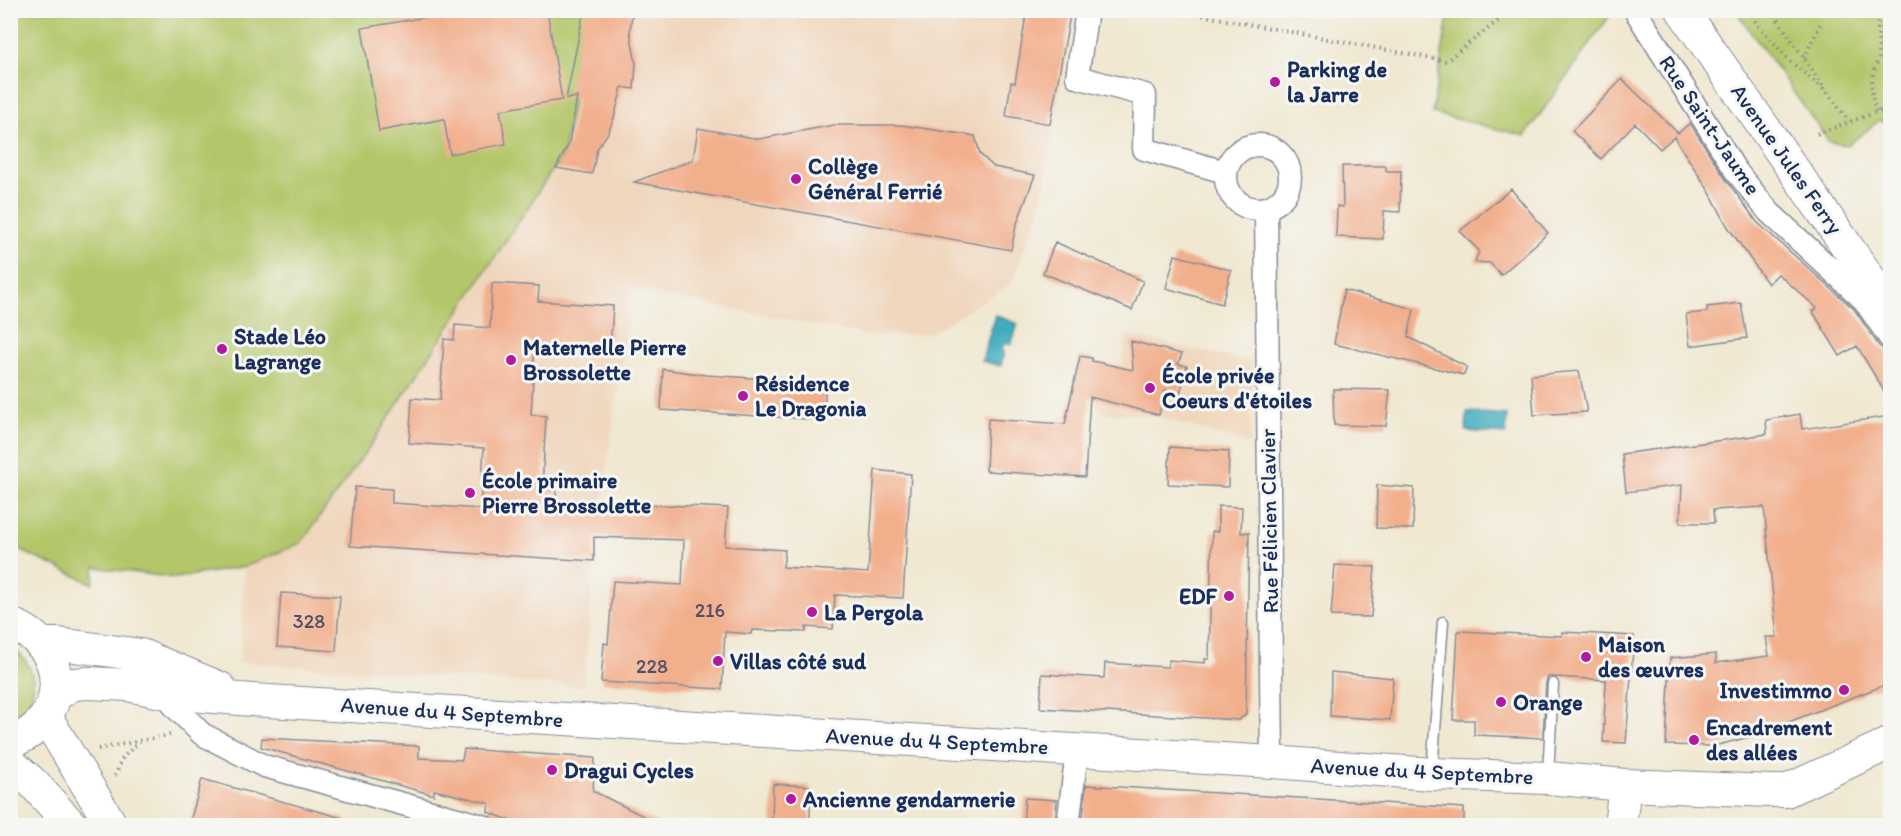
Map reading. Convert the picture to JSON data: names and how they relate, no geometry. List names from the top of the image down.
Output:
{
  "streets": {
    "main road": ["Avenue Jules Ferry", "Avenue du 4 Septembre"],
    "street": ["Rue Saint-Jaume", "Rue Félicien Clavier"]
  },
  "crossings": [
    ["Rue Félicien Clavier", "Avenue du 4 Septembre"]
  ],
  "places": [
    "Parking de la Jarre",
    "Collège Général Ferrié",
    "Stade Léo Lagrange",
    "Maternelle Pierre Brossolette",
    "École privée Coeurs d'étoiles",
    "Résidence Le Dragonia",
    "École primaire Pierre Brossolette",
    "EDF",
    "La Pergola",
    "Maison des œuvres",
    "Villas côté sud",
    "Investimmo",
    "Orange",
    "Encadrement des allées",
    "Dragui Cycles",
    "Ancienne gendarmerie"
  ],
  "house_numbers": ["216", "328", "228"]
}
